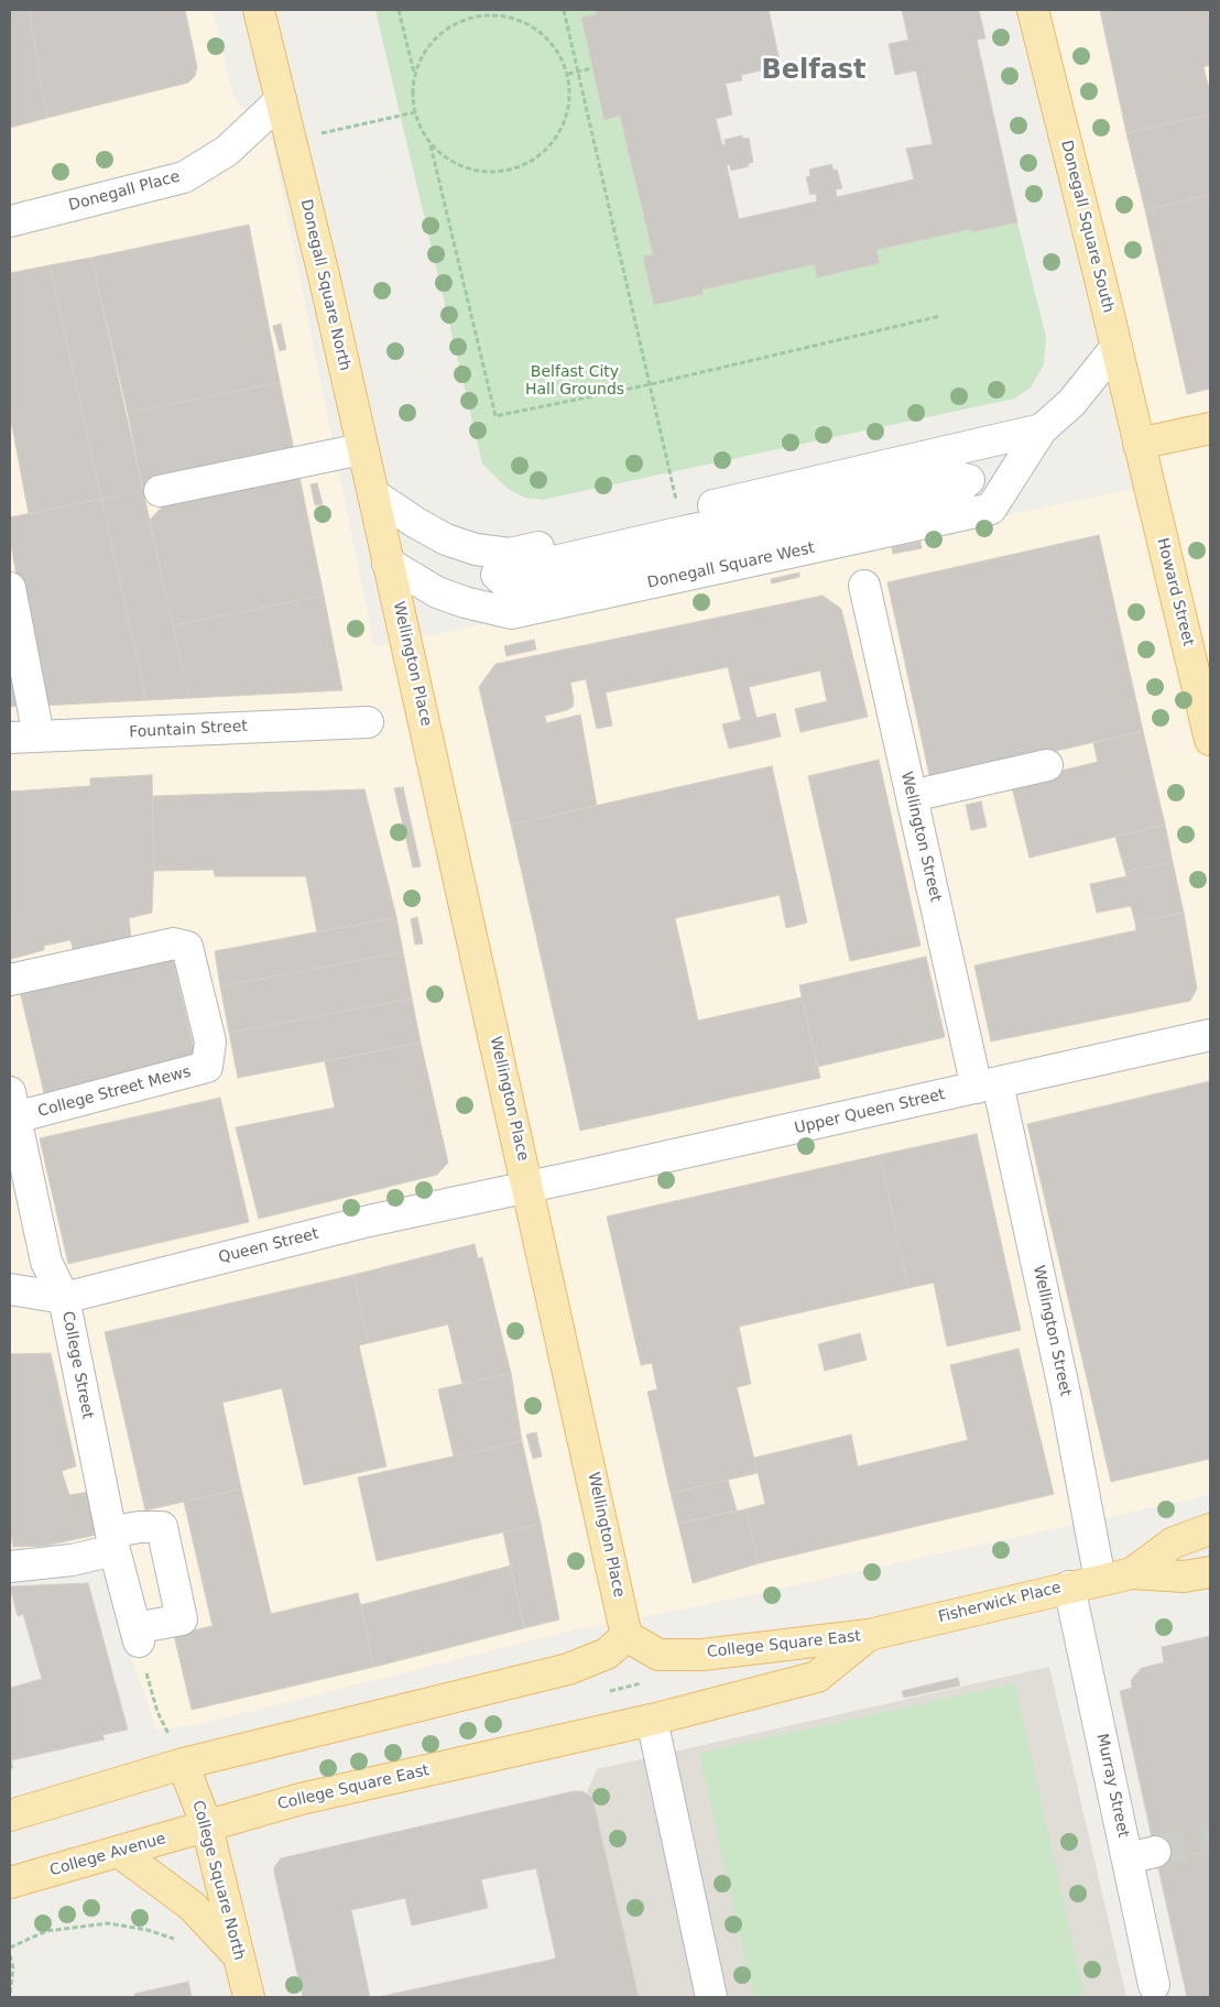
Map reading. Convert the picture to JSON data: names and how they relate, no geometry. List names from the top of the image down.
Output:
{
  "streets": {
    "main road": [
      "Donegall Square South",
      "Donegall Square North",
      "Howard Street",
      "Wellington Place",
      "Fisherwick Place",
      "College Square East",
      "College Avenue",
      "College Square North"
    ],
    "street": [
      "Donegall Place",
      "Donegall Square West",
      "Fountain Street",
      "Wellington Street",
      "College Street Mews",
      "Upper Queen Street",
      "Queen Street",
      "College Street",
      "Murray Street"
    ]
  },
  "crossings": [
    ["Donegall Place", "Donegall Square North"],
    ["Donegall Square South", "Donegall Square West"],
    ["Donegall Square South", "Howard Street"],
    ["Donegall Square North", "Donegall Square West"],
    ["Donegall Square North", "Wellington Place"],
    ["Donegall Square West", "Wellington Place"],
    ["Wellington Place", "Upper Queen Street"],
    ["Wellington Place", "Queen Street"],
    ["Wellington Place", "College Square East"],
    ["Wellington Street", "Upper Queen Street"],
    ["Wellington Street", "Fisherwick Place"],
    ["College Street Mews", "College Street"],
    ["Upper Queen Street", "Queen Street"],
    ["Queen Street", "College Street"],
    ["Fisherwick Place", "College Square East"],
    ["Fisherwick Place", "Murray Street"],
    ["College Square East", "College Avenue"],
    ["College Square East", "College Square North"],
    ["College Avenue", "College Square North"]
  ],
  "districts": ["Belfast"],
  "parks": ["Belfast City Hall Grounds"]
}
